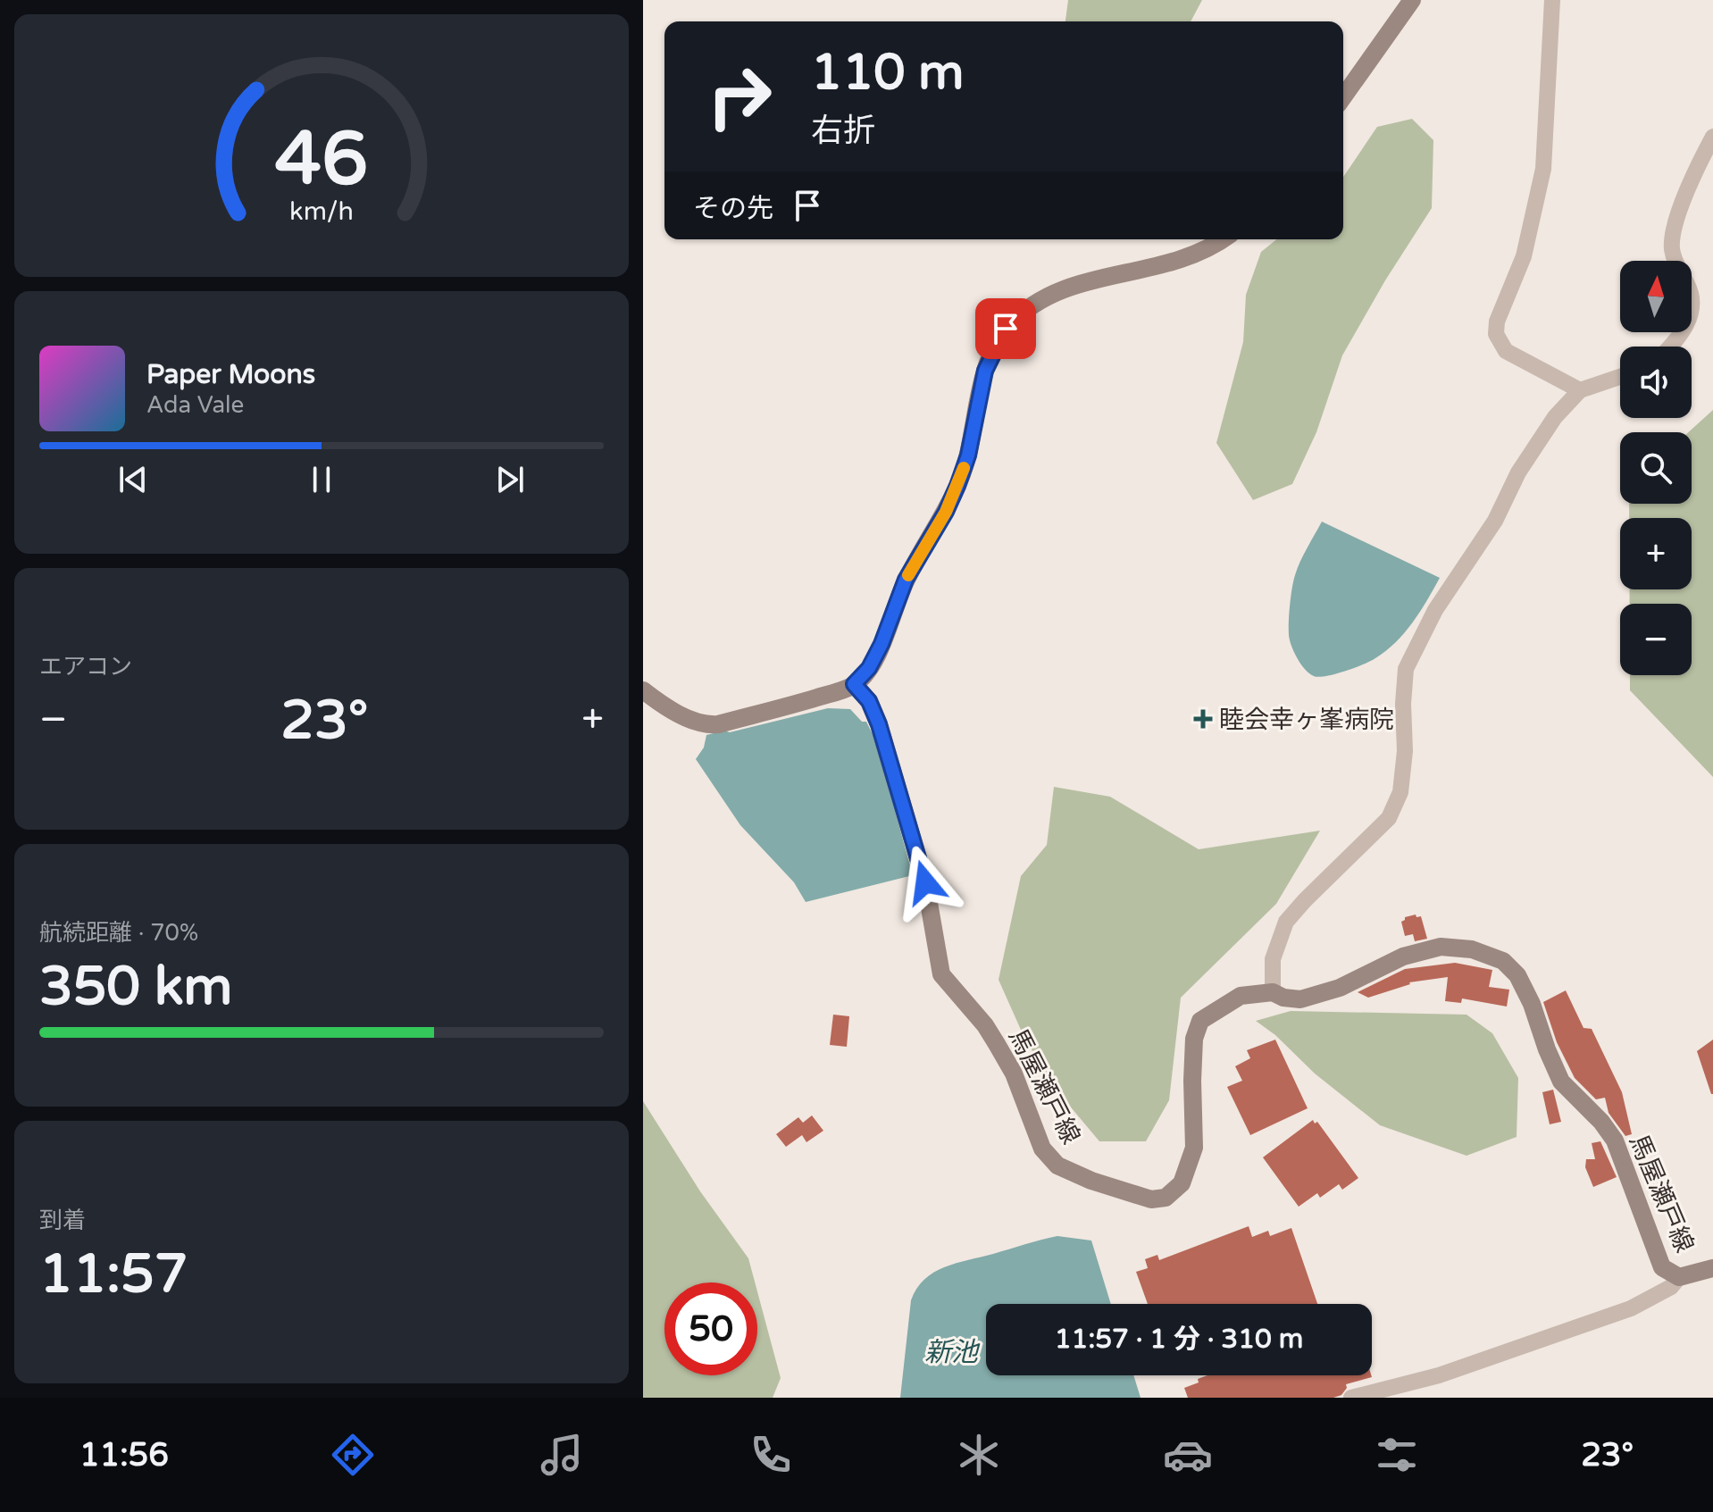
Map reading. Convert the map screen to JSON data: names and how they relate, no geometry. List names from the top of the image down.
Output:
{
  "streets": {
    "main road": ["馬屋瀬戸線"]
  },
  "water": ["新池"],
  "places": {
    "health": ["睦会幸ヶ峯病院"]
  },
  "north": "top",
  "page": {
    "turn": ["110 m", "右折"],
    "then": "その先",
    "map_buttons": ["+", "−"],
    "song": ["Paper Moons", "Ada Vale"],
    "tile": [
      "エアコン",
      ["航続距離 · 70%", "350 km"],
      ["到着", "11:57"]
    ],
    "heat": ["−", "23°", "+"],
    "limit": "50",
    "trip": "11:57 · 1 分 · 310 m",
    "tabs": ["11:56", "23°"],
    "gauge": ["46", "km/h"]
  }
}
